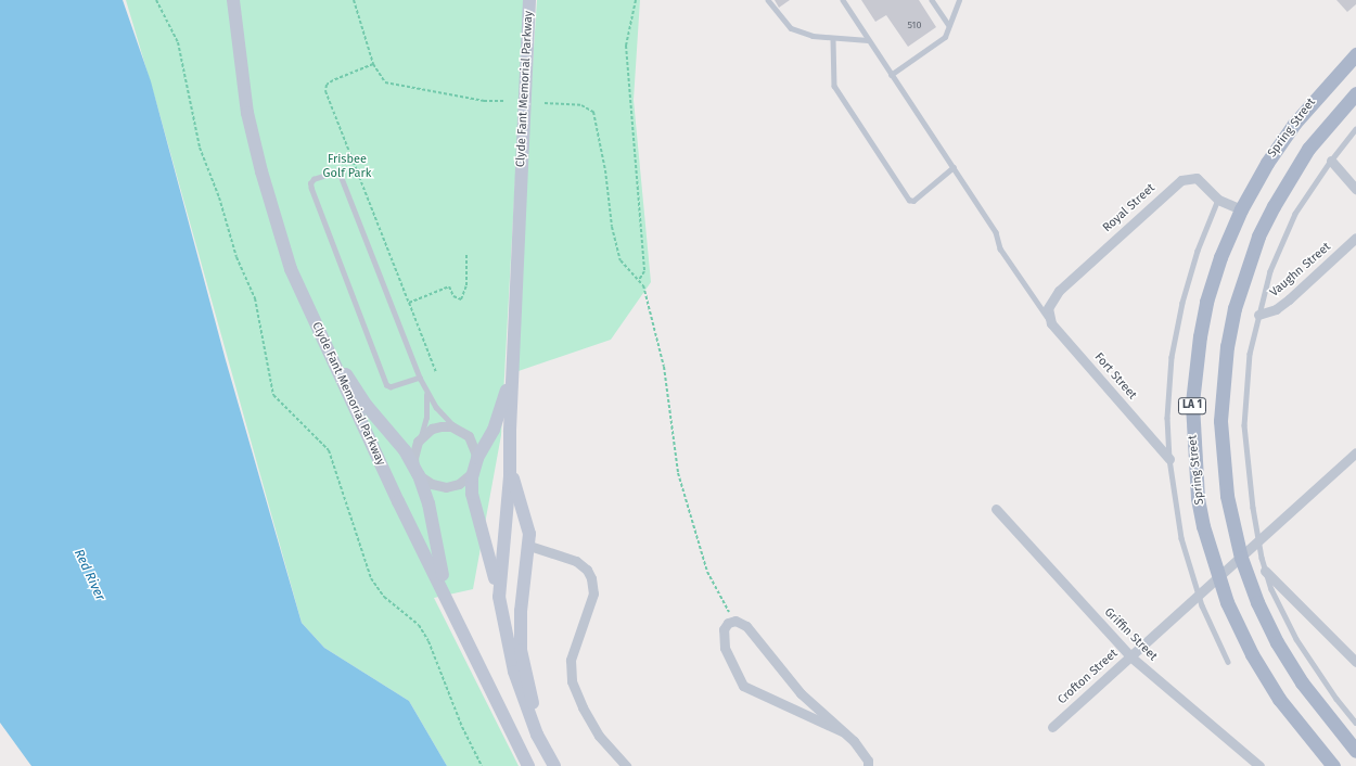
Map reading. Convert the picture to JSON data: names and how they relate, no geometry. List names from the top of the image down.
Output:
{
  "streets": {
    "main road": ["Clyde Fant Memorial Parkway", "Spring Street", "LA 1"],
    "street": [
      "Royal Street",
      "Vaughn Street",
      "Fort Street",
      "Griffin Street",
      "Crofton Street"
    ]
  },
  "crossings": [
    ["Spring Street", "Royal Street"],
    ["Spring Street", "Crofton Street"],
    ["Royal Street", "Fort Street"],
    ["LA 1", "Crofton Street"],
    ["Griffin Street", "Crofton Street"]
  ],
  "water": ["Red River"],
  "parks": ["Frisbee Golf Park"],
  "house_numbers": ["510"]
}
